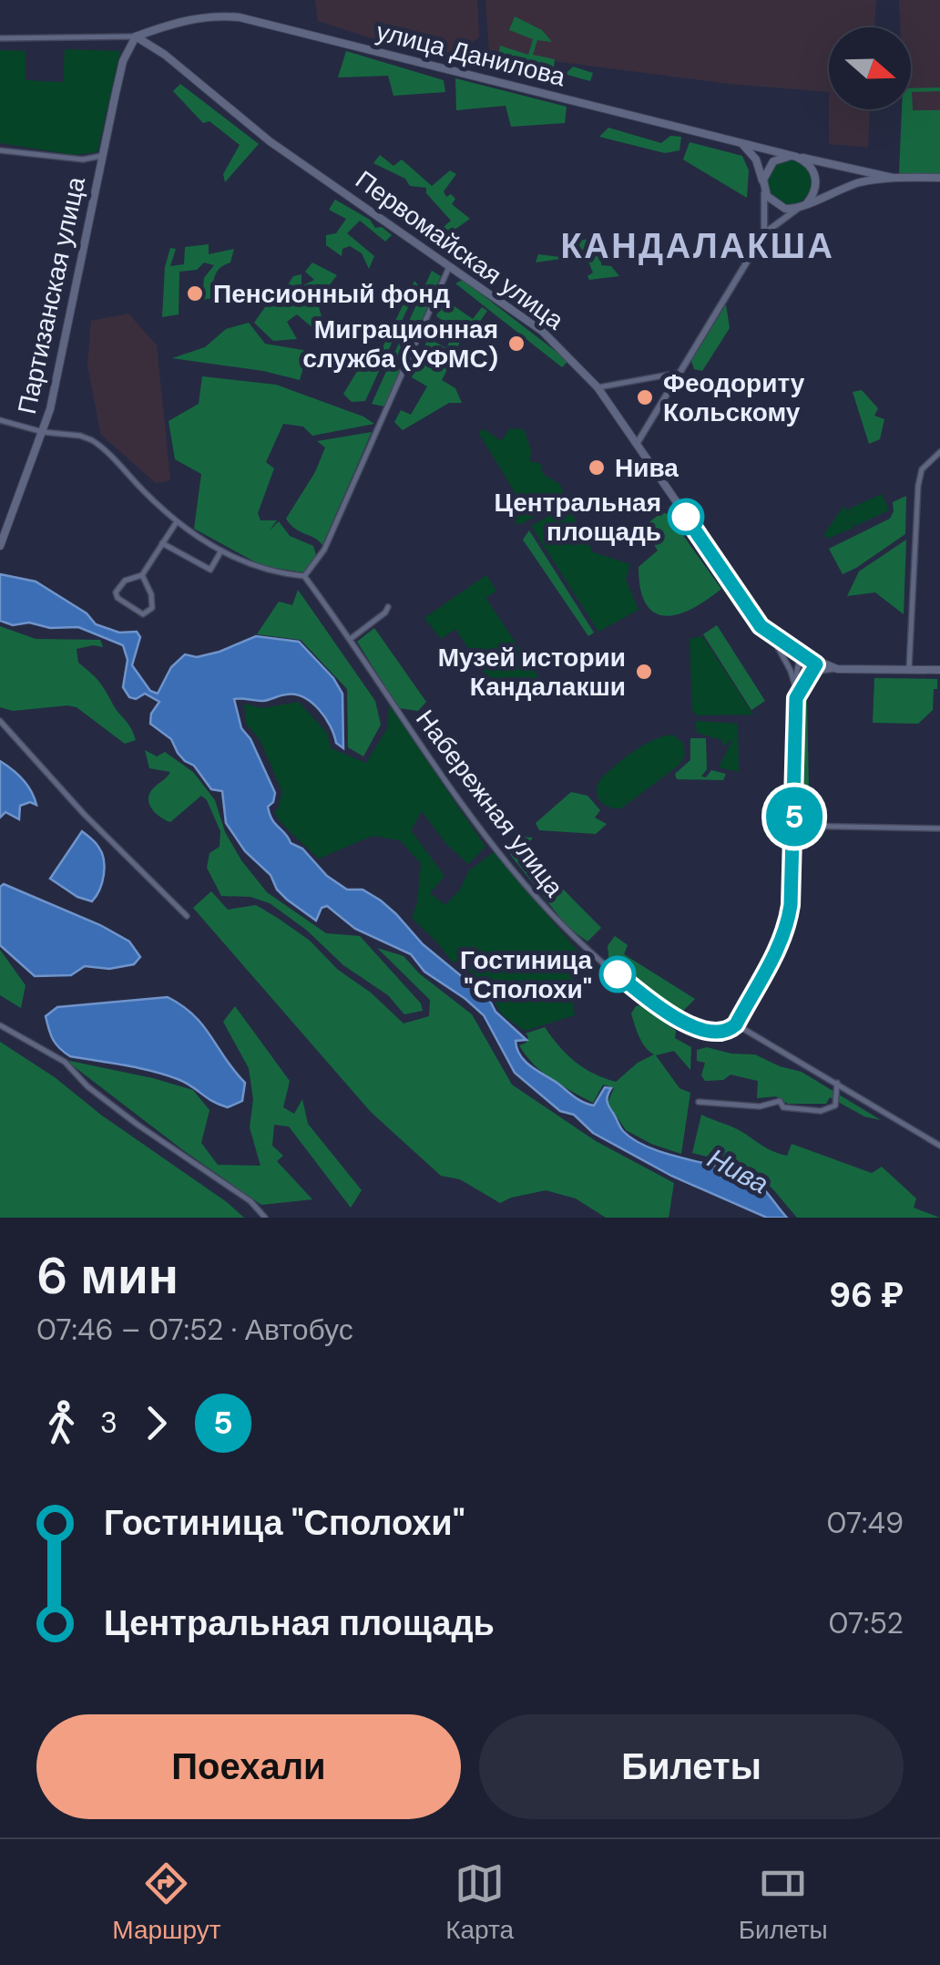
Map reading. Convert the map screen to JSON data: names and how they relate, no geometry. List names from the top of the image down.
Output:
{
  "streets": {
    "main road": ["улица Данилова", "Первомайская улица", "Партизанская улица"],
    "street": ["Набережная улица"]
  },
  "crossings": [
    ["улица Данилова", "Первомайская улица"],
    ["улица Данилова", "Партизанская улица"],
    ["Первомайская улица", "Партизанская улица"],
    ["Первомайская улица", "Набережная улица"]
  ],
  "districts": ["КАНДАЛАКША"],
  "water": ["Нива"],
  "places": [
    "Пенсионный фонд",
    "Миграционная служба (УФМС)",
    "Феодориту Кольскому",
    "Нива",
    "Центральная площадь",
    "Музей истории Кандалакши",
    "Гостиница \"Сполохи\""
  ],
  "lines": ["bus line 5"],
  "north": "right",
  "page": {
    "on_map": "5",
    "heading": ["6 мин", "07:46 – 07:52 · Автобус", "96 ₽"],
    "legs": ["3", "5"],
    "list": [
      {
        "name": "Гостиница \"Сполохи\"",
        "value": "07:49"
      },
      {
        "name": "Центральная площадь",
        "value": "07:52"
      }
    ],
    "buttons": ["Поехали", "Билеты"],
    "tabs": ["Маршрут", "Карта", "Билеты"]
  }
}
